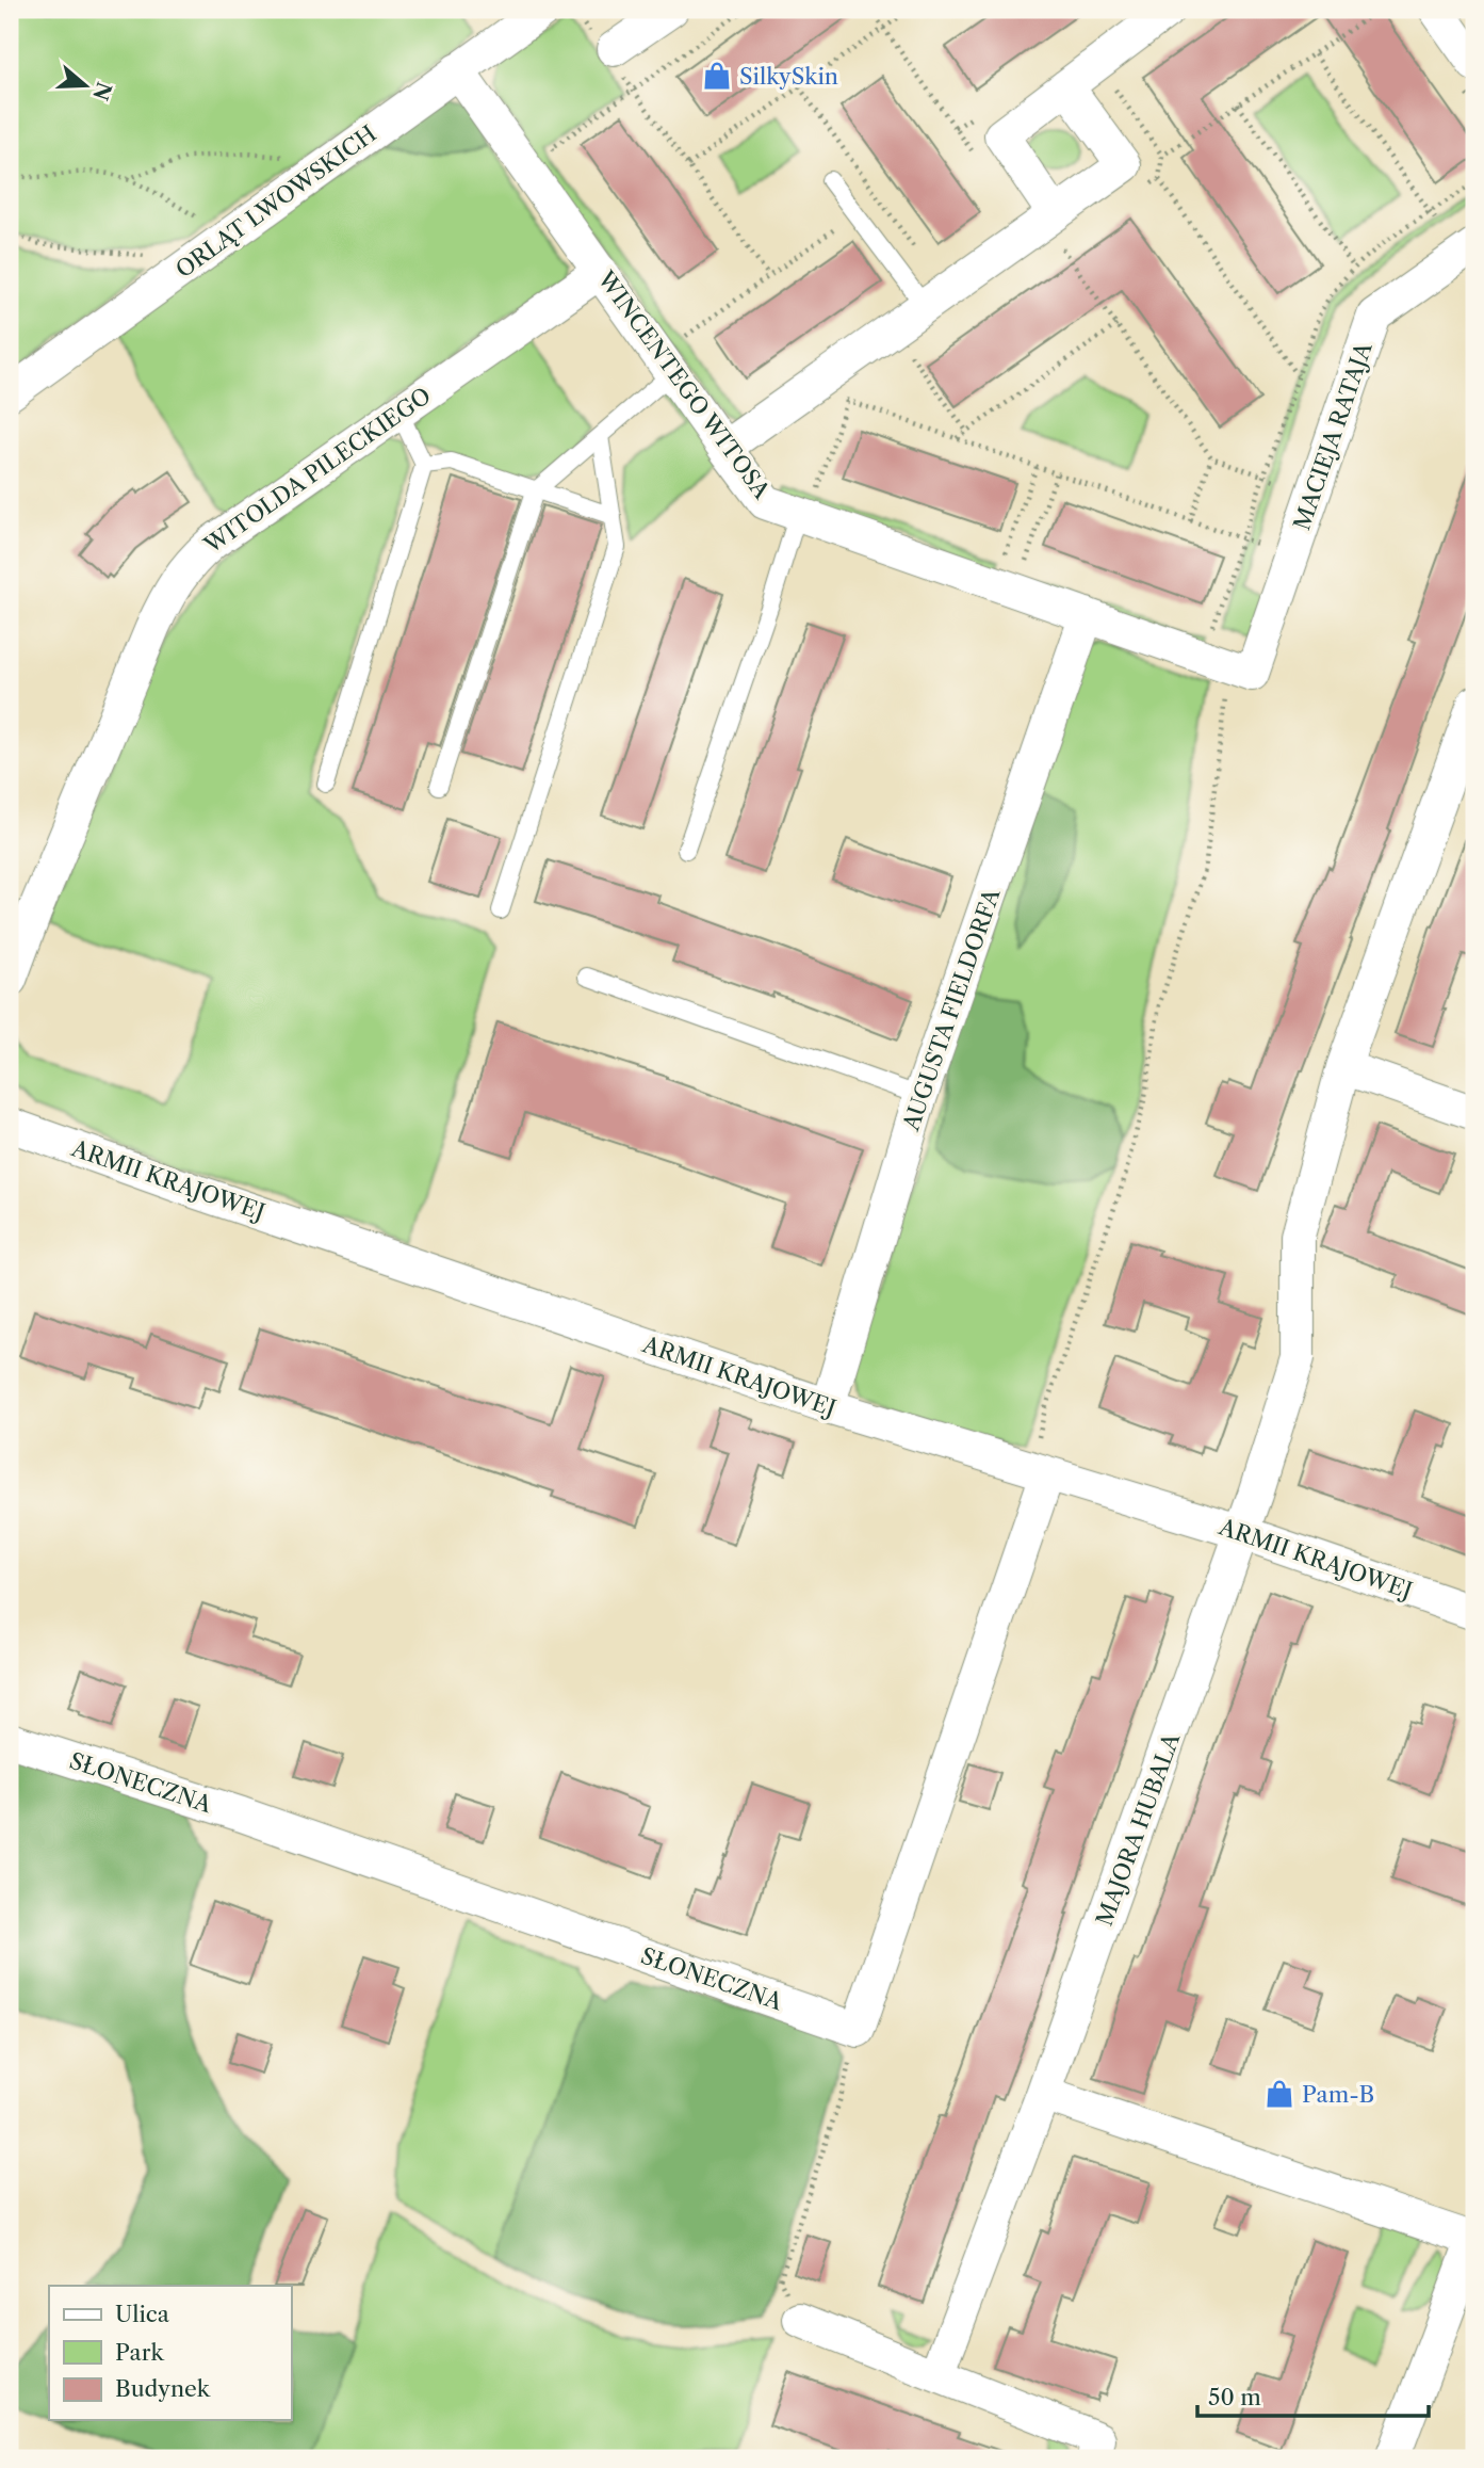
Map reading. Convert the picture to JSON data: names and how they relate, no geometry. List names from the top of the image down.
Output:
{
  "streets": {
    "street": [
      "ORLĄT LWOWSKICH",
      "WINCENTEGO WITOSA",
      "MACIEJA RATAJA",
      "WITOLDA PILECKIEGO",
      "AUGUSTA FIELDORFA",
      "ARMII KRAJOWEJ",
      "SŁONECZNA",
      "MAJORA HUBALA"
    ]
  },
  "crossings": [
    ["ORLĄT LWOWSKICH", "WINCENTEGO WITOSA"],
    ["WINCENTEGO WITOSA", "MACIEJA RATAJA"],
    ["WINCENTEGO WITOSA", "WITOLDA PILECKIEGO"],
    ["WINCENTEGO WITOSA", "AUGUSTA FIELDORFA"],
    ["AUGUSTA FIELDORFA", "ARMII KRAJOWEJ"],
    ["ARMII KRAJOWEJ", "MAJORA HUBALA"]
  ],
  "places": {
    "shop": ["SilkySkin", "Pam-B"]
  },
  "legend": ["Ulica", "Park", "Budynek"],
  "scale_bar": "50 m",
  "north": "right"
}
